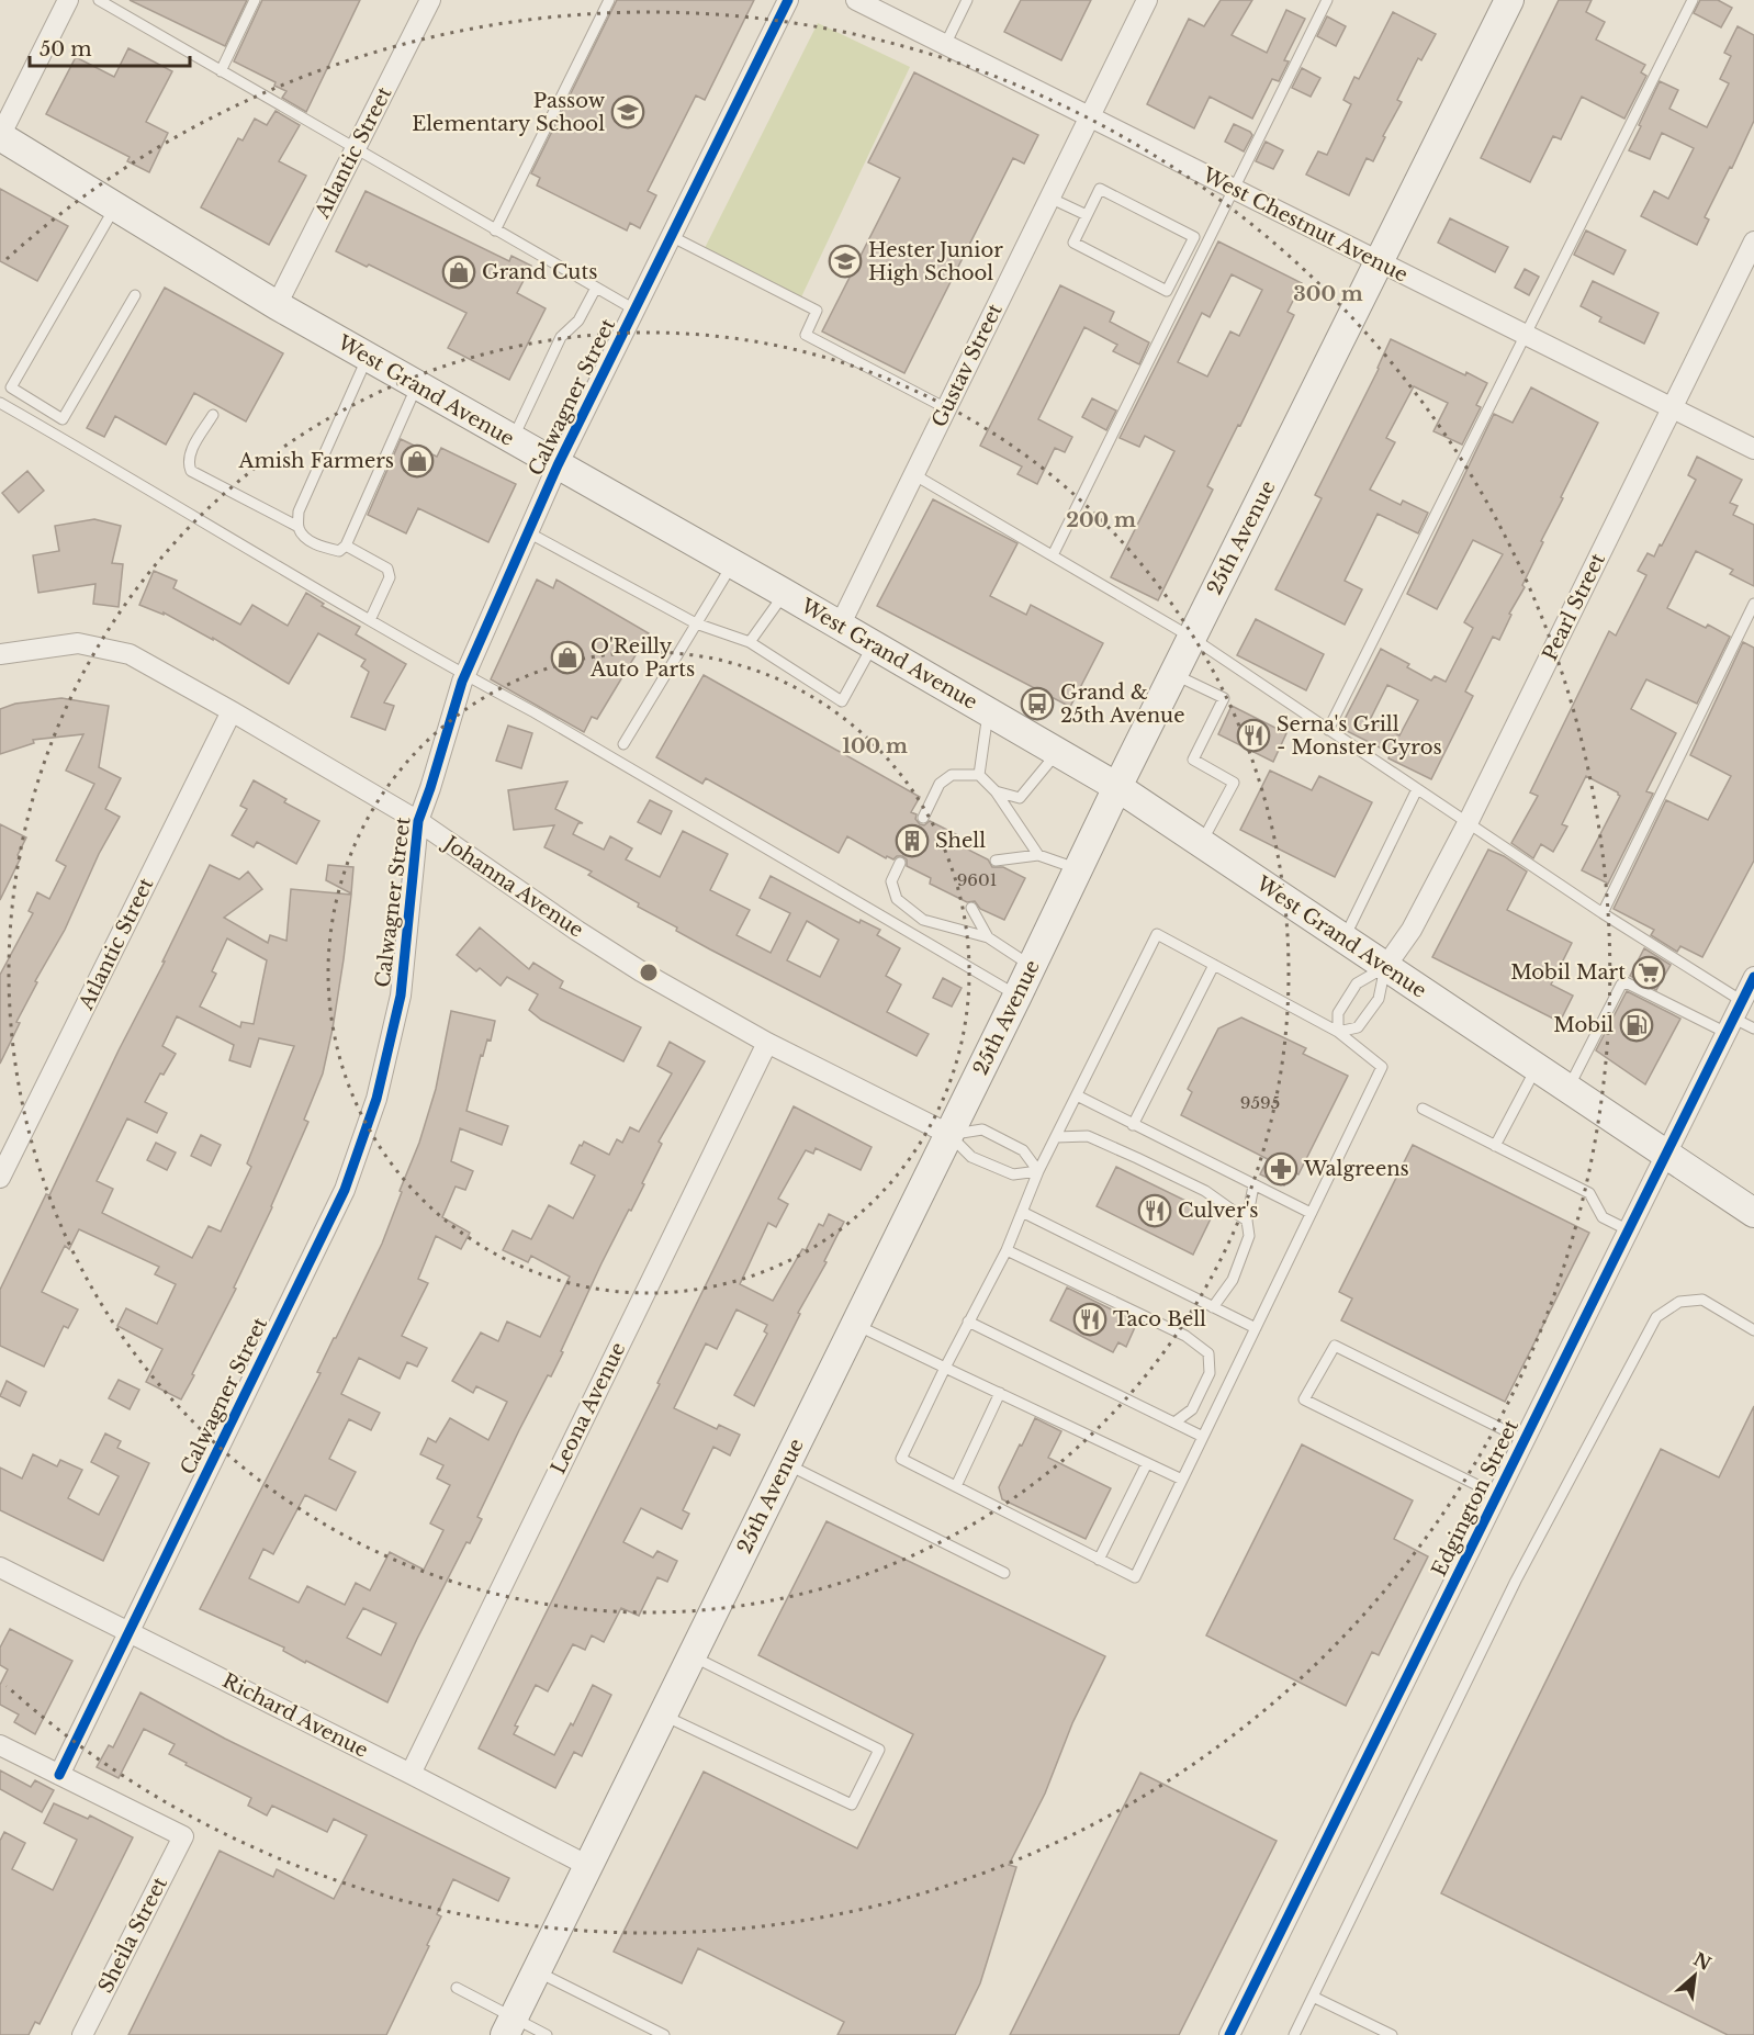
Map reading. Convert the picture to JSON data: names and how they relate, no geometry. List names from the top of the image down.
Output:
{
  "streets": {
    "main road": ["West Grand Avenue", "25th Avenue"],
    "street": [
      "Atlantic Street",
      "West Chestnut Avenue",
      "Gustav Street",
      "Calwagner Street",
      "Pearl Street",
      "Johanna Avenue",
      "Leona Avenue",
      "Edgington Street",
      "Richard Avenue",
      "Sheila Street"
    ]
  },
  "crossings": [
    ["Atlantic Street", "West Grand Avenue"],
    ["Atlantic Street", "Johanna Avenue"],
    ["West Chestnut Avenue", "Gustav Street"],
    ["West Chestnut Avenue", "25th Avenue"],
    ["West Chestnut Avenue", "Pearl Street"],
    ["Gustav Street", "West Grand Avenue"],
    ["West Grand Avenue", "Calwagner Street"],
    ["West Grand Avenue", "25th Avenue"],
    ["West Grand Avenue", "Pearl Street"],
    ["West Grand Avenue", "Edgington Street"],
    ["Calwagner Street", "Johanna Avenue"],
    ["Calwagner Street", "Richard Avenue"],
    ["Calwagner Street", "Sheila Street"],
    ["25th Avenue", "Johanna Avenue"],
    ["25th Avenue", "Richard Avenue"],
    ["Johanna Avenue", "Leona Avenue"],
    ["Leona Avenue", "Richard Avenue"]
  ],
  "places": {
    "school or university": ["Passow Elementary School", "Hester Junior High School"],
    "shop": ["Grand Cuts", "Amish Farmers", "O'Reilly Auto Parts"],
    "bus stop": ["Grand & 25th Avenue"],
    "restaurant": ["Serna's Grill - Monster Gyros", "Culver's", "Taco Bell"],
    "building": ["Shell"],
    "supermarket": ["Mobil Mart"],
    "fuel station": ["Mobil"],
    "pharmacy": ["Walgreens"]
  },
  "house_numbers": ["9601", "9595"],
  "scale_bar": "50 m",
  "north": "top right",
  "rings": ["300 m", "200 m", "100 m"]
}
